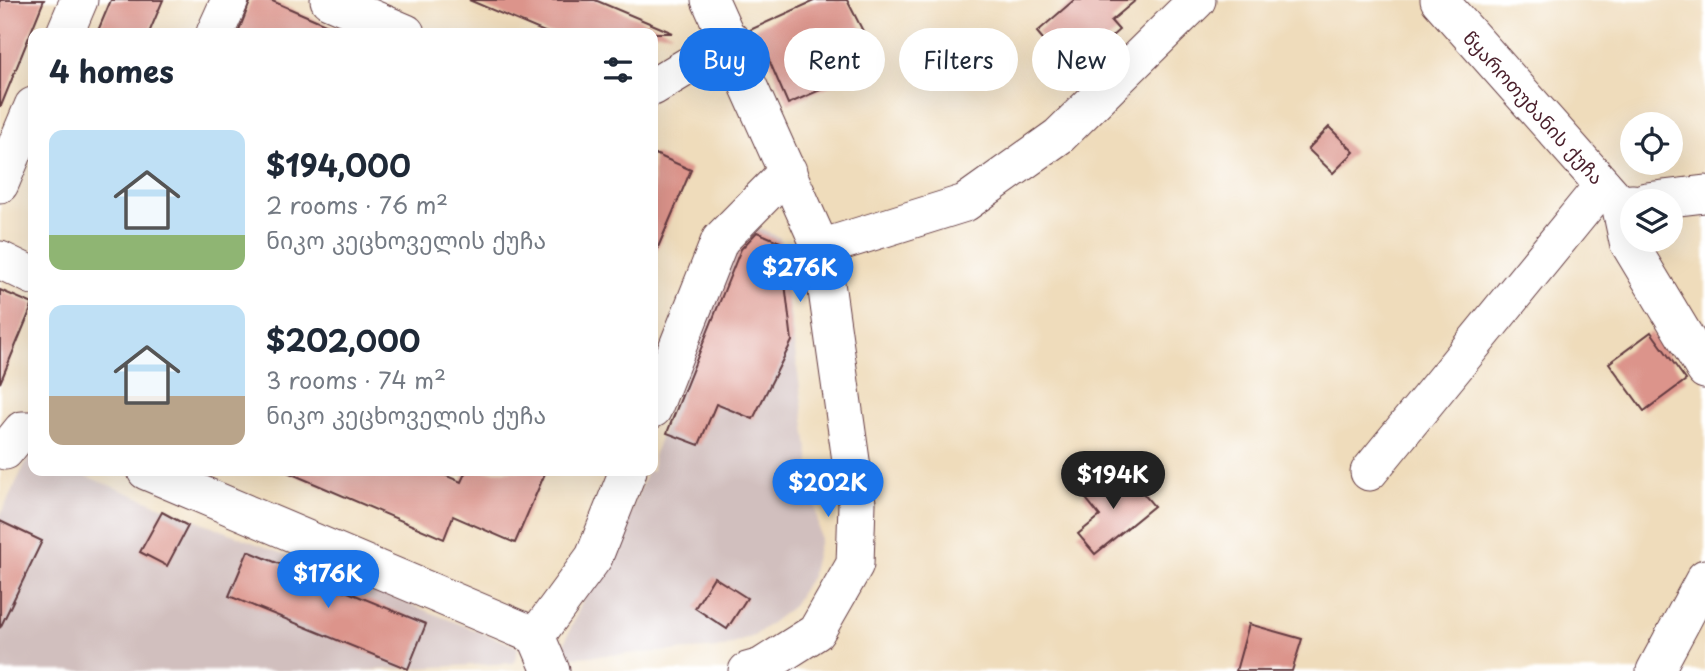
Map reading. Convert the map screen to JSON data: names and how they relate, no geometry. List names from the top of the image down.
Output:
{
  "streets": {
    "street": ["წყაროთუბანის ქუჩა"]
  },
  "page": {
    "chip": [
      "Buy",
      "Rent",
      "Filters",
      "New"
    ],
    "heading": "4 homes",
    "list": [
      {
        "name": "$194,000",
        "note": "2 rooms · 76 m² · ნიკო კეცხოველის ქუჩა"
      },
      {
        "name": "$202,000",
        "note": "3 rooms · 74 m² · ნიკო კეცხოველის ქუჩა"
      }
    ],
    "price": [
      "$276K",
      "$194K",
      "$202K",
      "$176K"
    ]
  }
}
